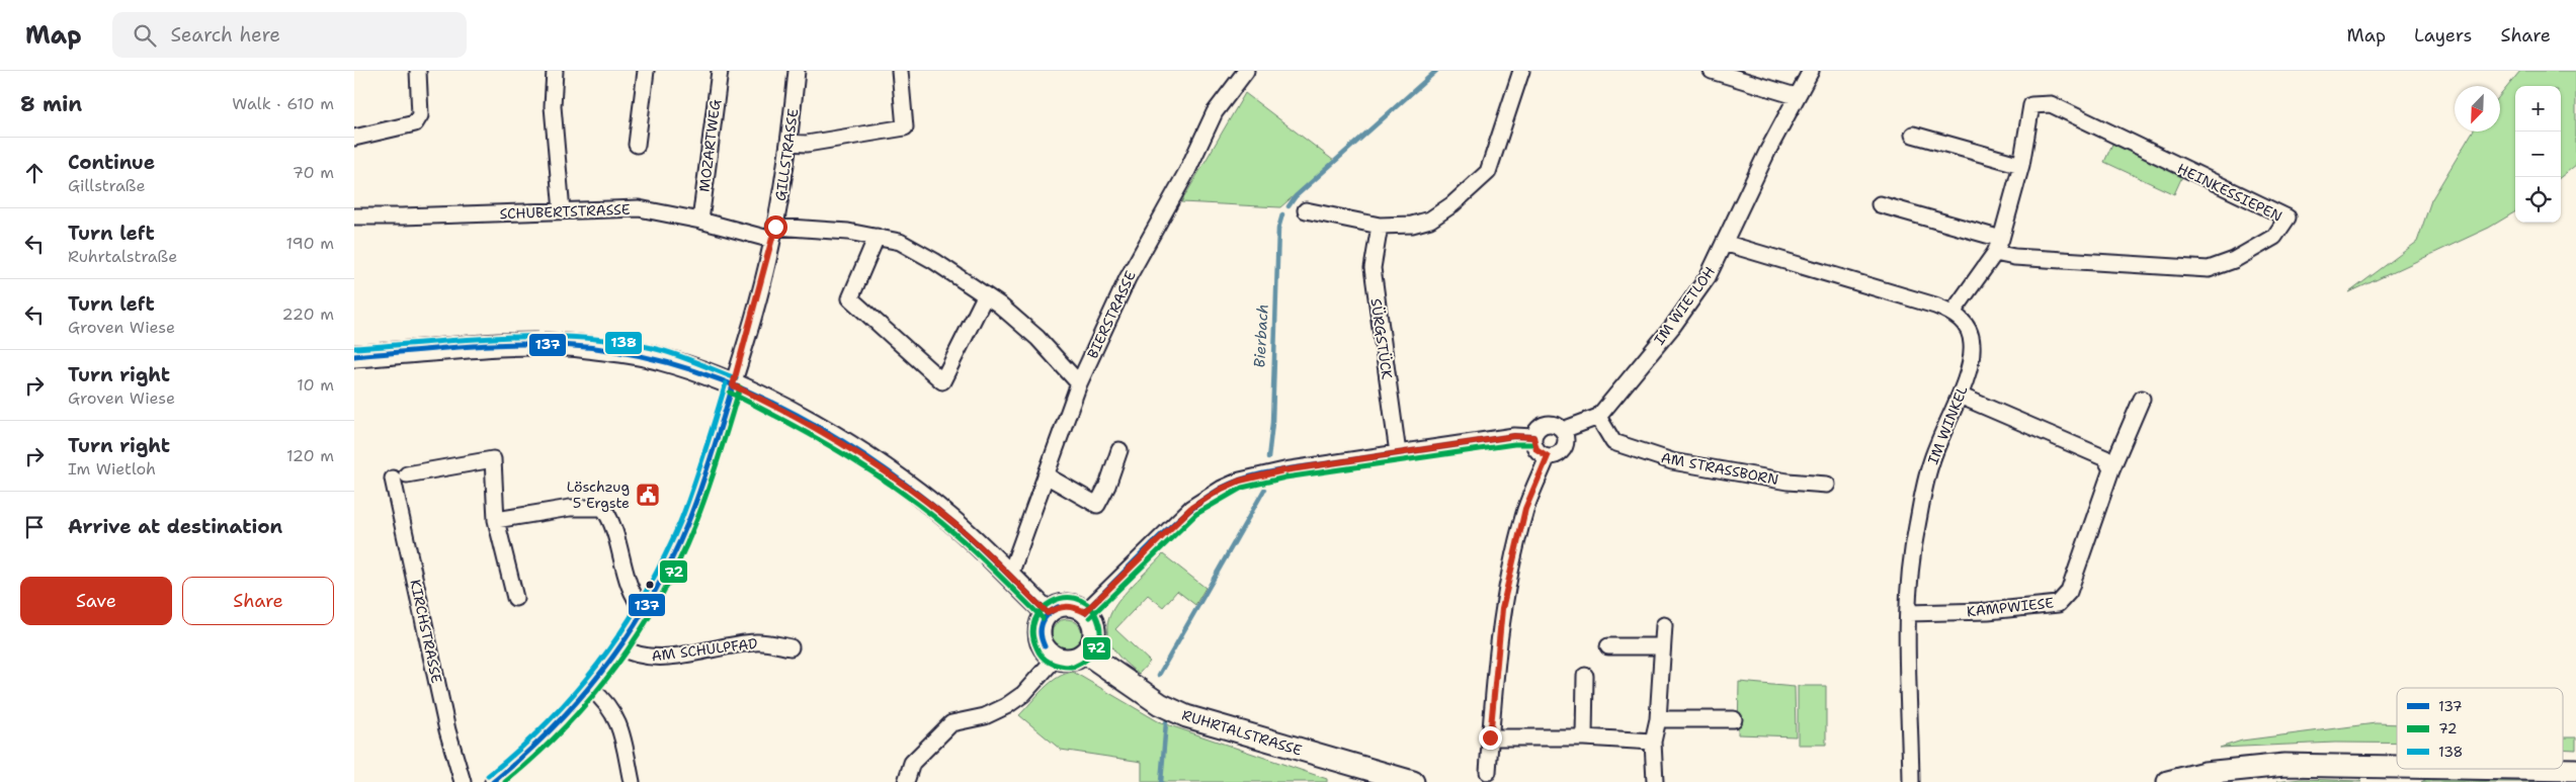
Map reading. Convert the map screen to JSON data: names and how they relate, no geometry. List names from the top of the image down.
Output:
{
  "streets": {
    "main road": ["RUHRTALSTRASSE"],
    "street": [
      "MOZARTWEG",
      "GILLSTRASSE",
      "HEINKESSIEPEN",
      "SCHUBERTSTRASSE",
      "IM WIETLOH",
      "BIERSTRASSE",
      "SÜRGSTÜCK",
      "IM WINKEL",
      "AM STRASSBORN",
      "KAMPWIESE",
      "KIRCHSTRASSE",
      "AM SCHULPFAD"
    ]
  },
  "crossings": [
    ["MOZARTWEG", "SCHUBERTSTRASSE"],
    ["GILLSTRASSE", "SCHUBERTSTRASSE"],
    ["SCHUBERTSTRASSE", "BIERSTRASSE"],
    ["IM WIETLOH", "AM STRASSBORN"],
    ["IM WINKEL", "KAMPWIESE"]
  ],
  "water": ["Bierbach"],
  "places": {
    "public building": ["Löschzug 5 Ergste"]
  },
  "lines": ["transit line 138", "transit line 137", "transit line 72"],
  "legend": ["137", "72", "138"],
  "north": "bottom left",
  "page": {
    "header": "Map",
    "search": "Search here",
    "nav": ["Map", "Layers", "Share"],
    "heading": ["8 min", "Walk · 610 m"],
    "map_buttons": ["+", "−"],
    "list": [
      ["Continue", "Gillstraße", "70 m"],
      ["Turn left", "Ruhrtalstraße", "190 m"],
      ["Turn left", "Groven Wiese", "220 m"],
      ["Turn right", "Groven Wiese", "10 m"],
      ["Turn right", "Im Wietloh", "120 m"],
      "Arrive at destination"
    ],
    "buttons": ["Save", "Share"]
  }
}
